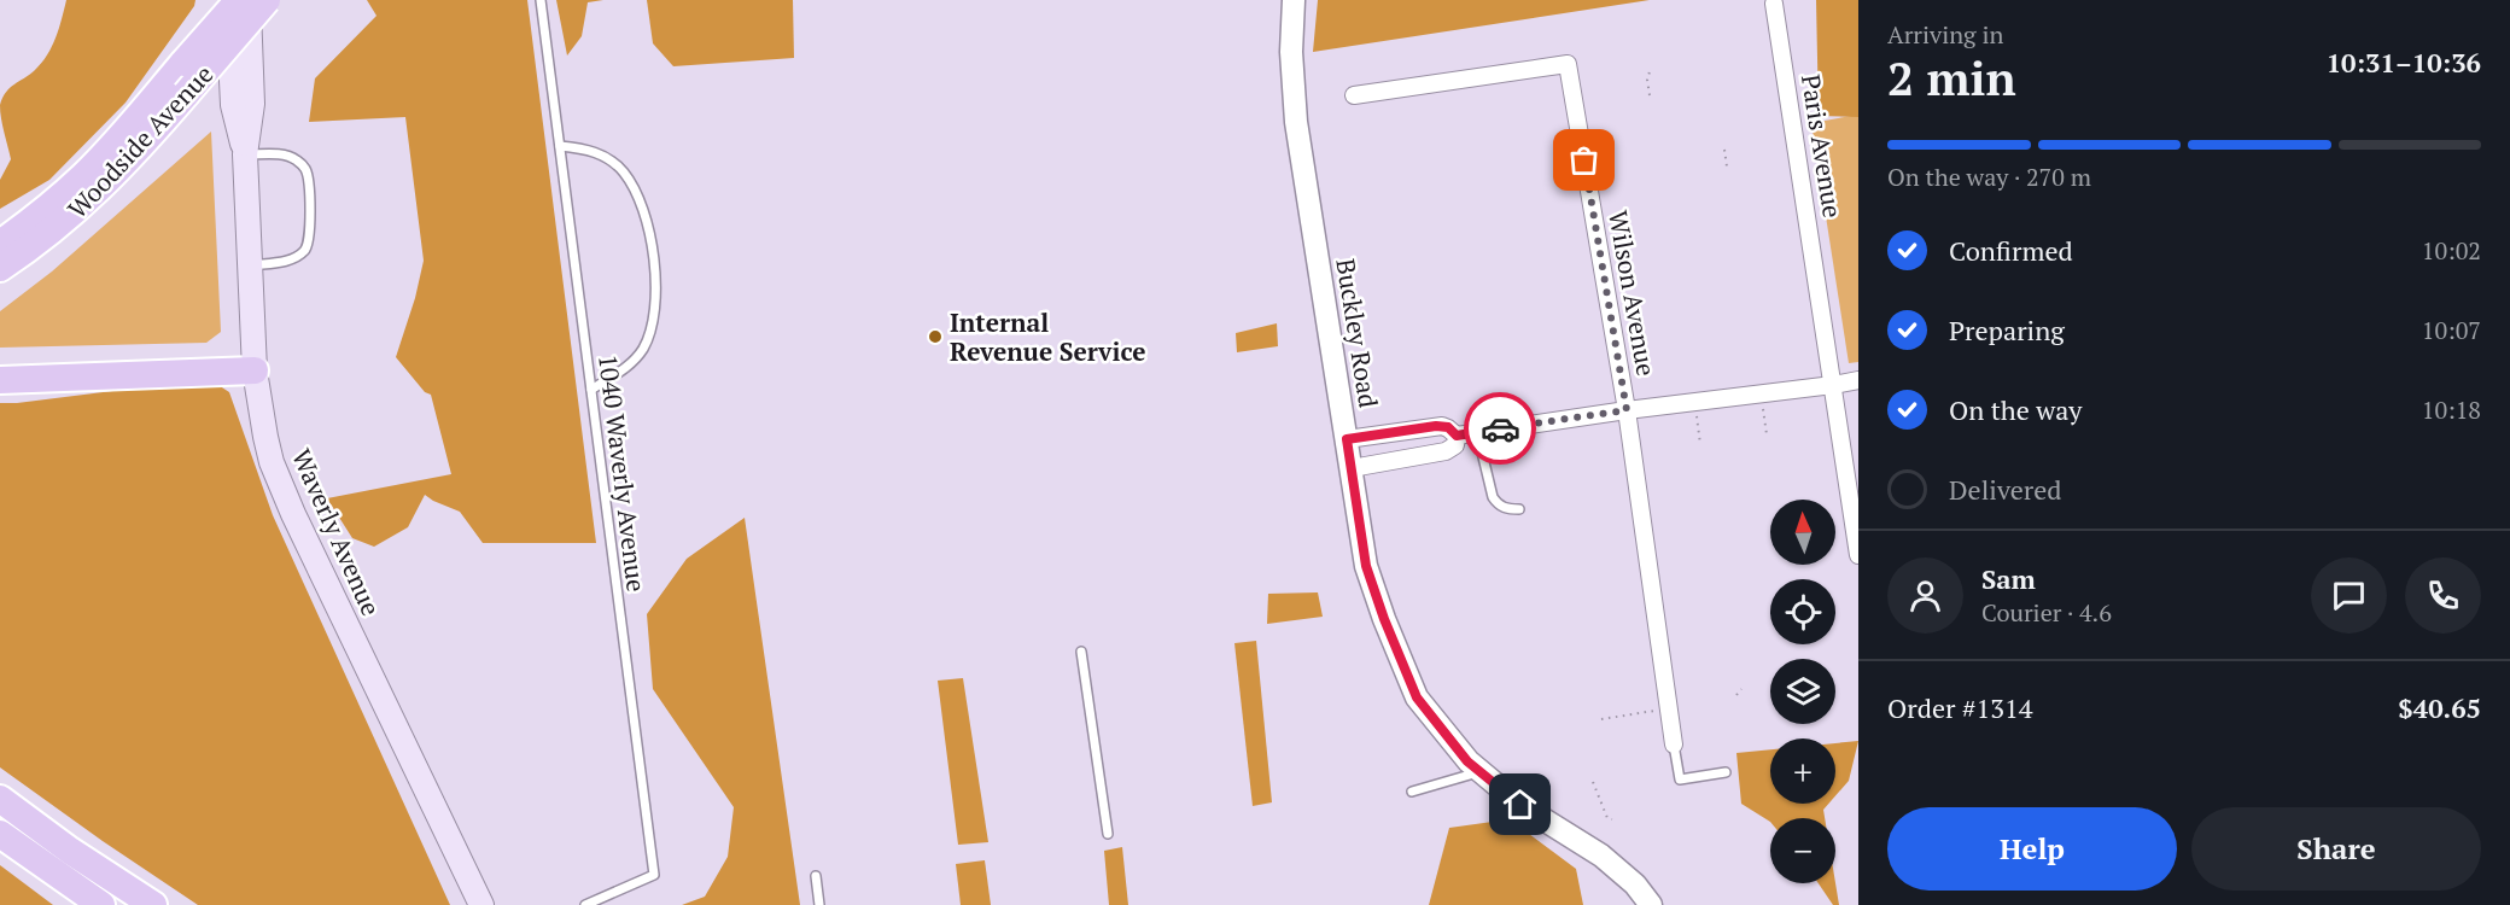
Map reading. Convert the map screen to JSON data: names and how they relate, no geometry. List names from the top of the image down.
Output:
{
  "streets": {
    "main road": ["Woodside Avenue", "Waverly Avenue"],
    "street": ["Paris Avenue", "Wilson Avenue", "Buckley Road"],
    "lane": ["1040 Waverly Avenue"]
  },
  "places": ["Internal Revenue Service"],
  "north": "top",
  "page": {
    "heading": ["2 min", "Arriving in", "10:31–10:36"],
    "panel": [
      "Sam",
      "Courier · 4.6",
      "Order #1314",
      "$40.65"
    ],
    "bar": "On the way · 270 m",
    "list": [
      ["Confirmed", "10:02"],
      ["Preparing", "10:07"],
      ["On the way", "10:18"],
      "Delivered"
    ],
    "map_buttons": ["+", "−"],
    "buttons": ["Help", "Share"]
  }
}
